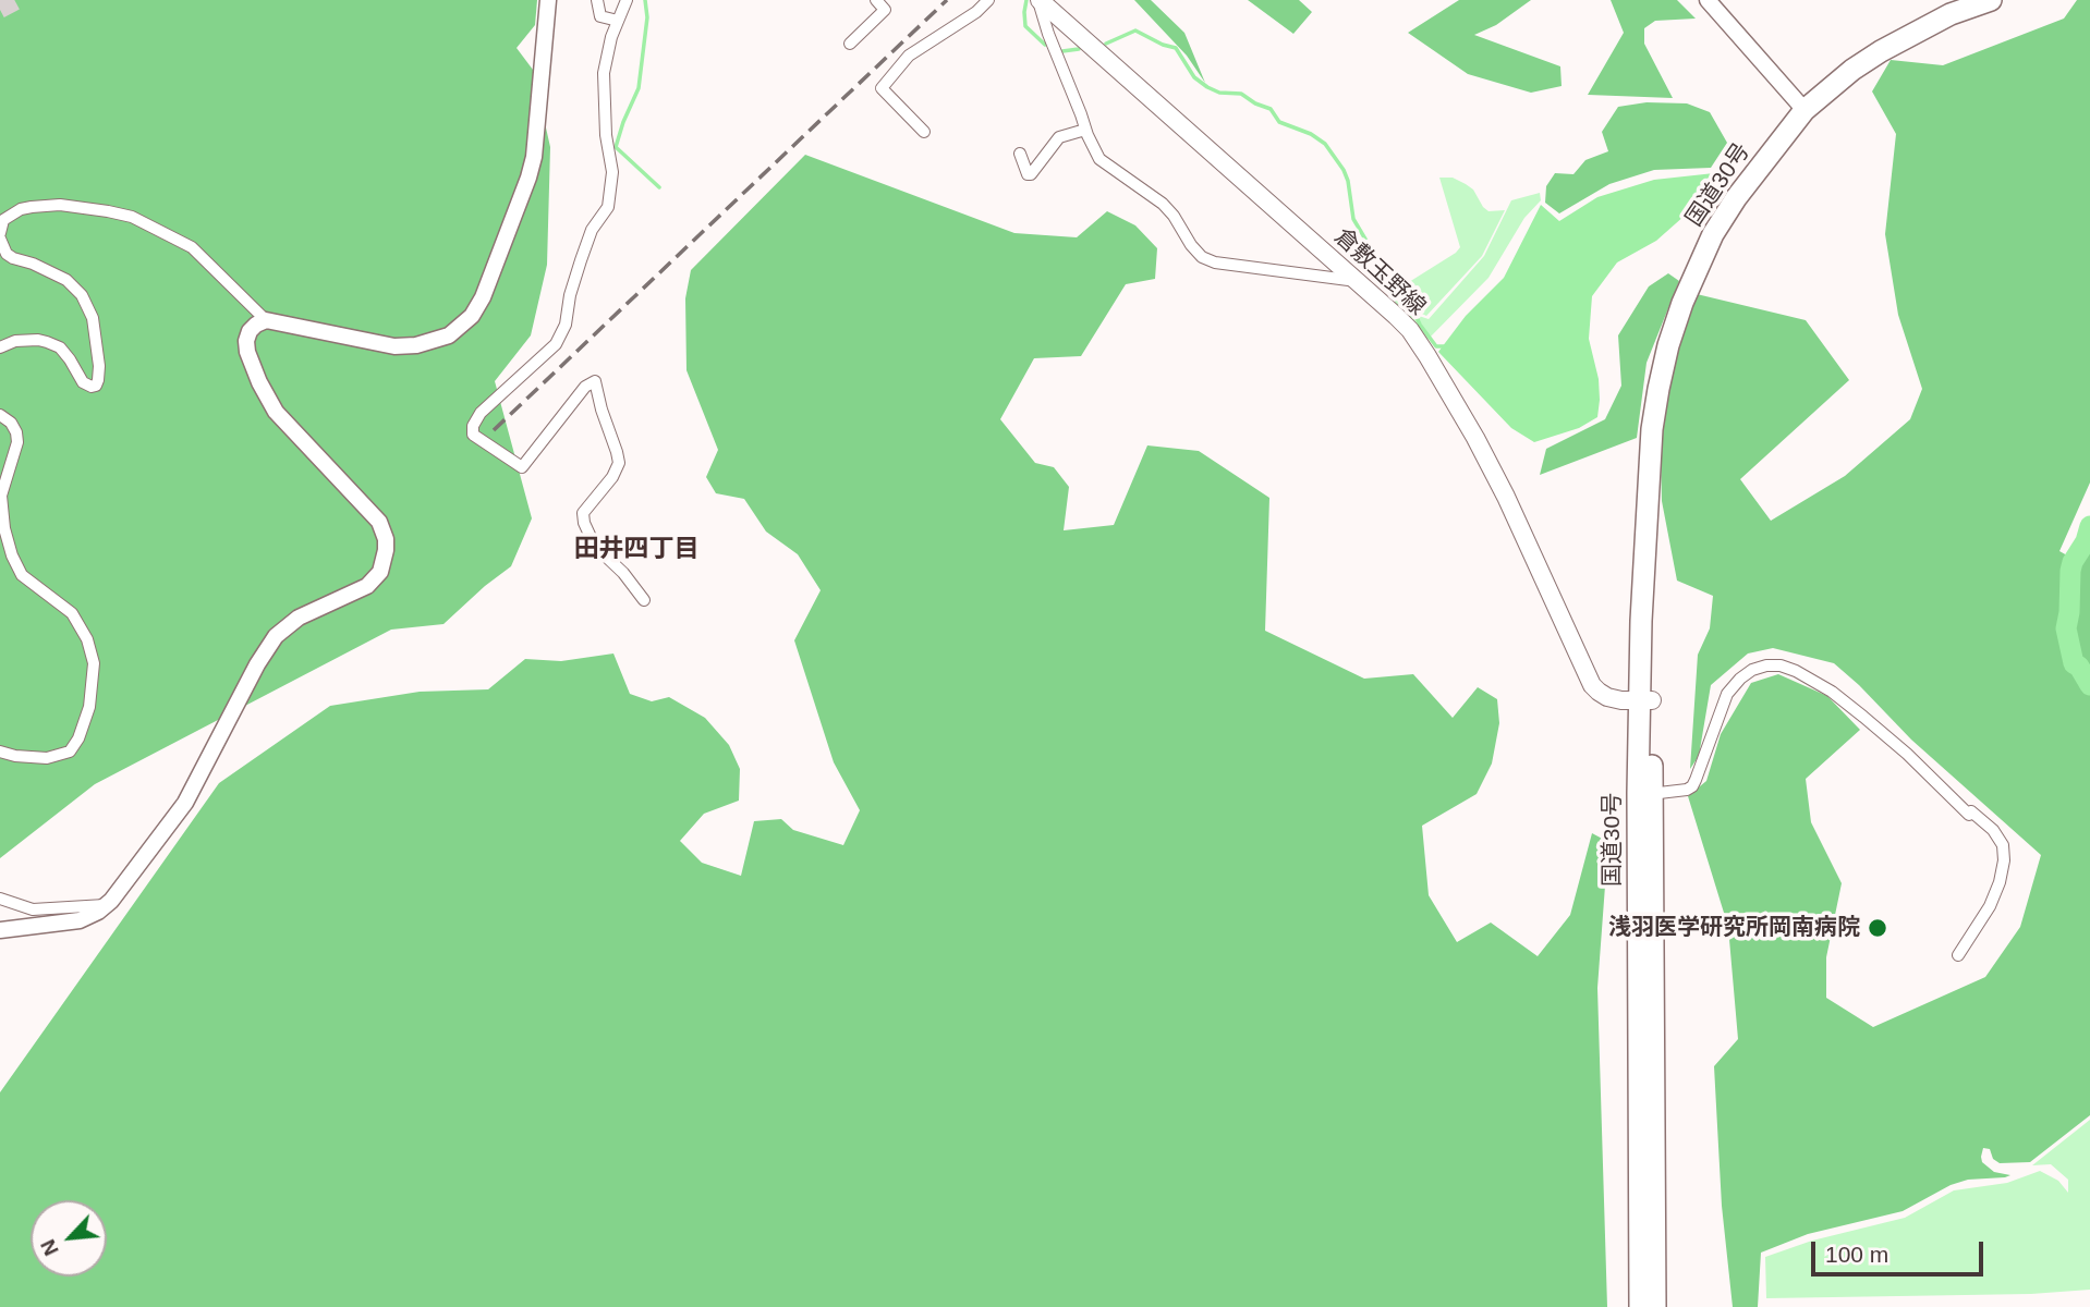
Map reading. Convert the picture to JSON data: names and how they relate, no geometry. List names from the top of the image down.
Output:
{
  "streets": {
    "highway": ["国道30号"],
    "main road": ["倉敷玉野線"]
  },
  "crossings": [
    ["国道30号", "倉敷玉野線"]
  ],
  "districts": ["田井四丁目"],
  "places": ["浅羽医学研究所岡南病院"],
  "scale_bar": "100 m",
  "north": "bottom left"
}
